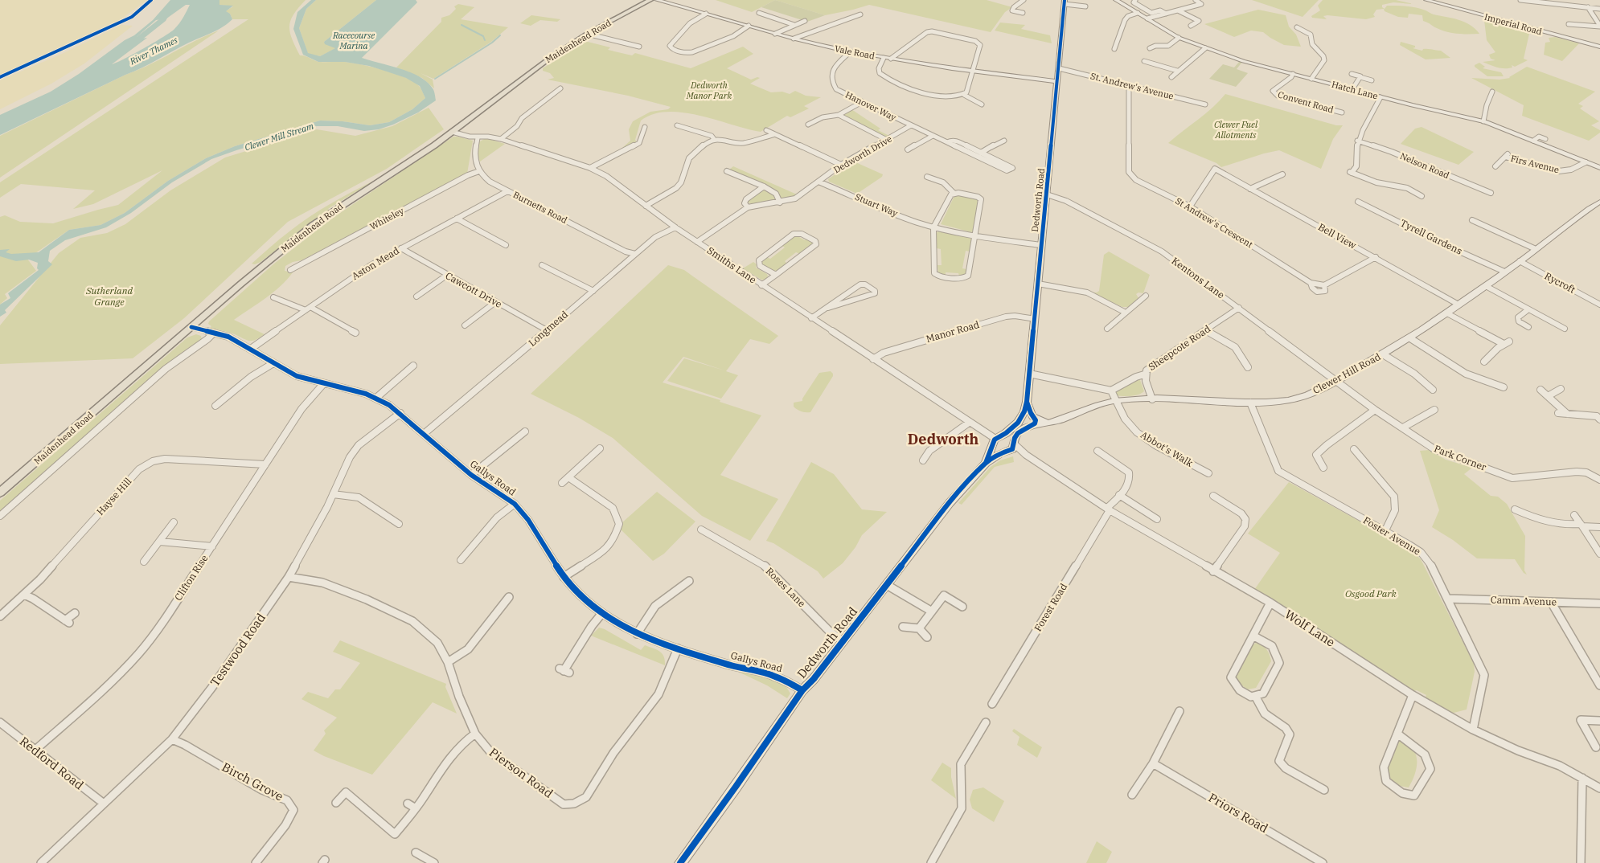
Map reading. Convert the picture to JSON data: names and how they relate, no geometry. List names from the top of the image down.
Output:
{
  "streets": {
    "main road": [
      "Imperial Road",
      "Maidenhead Road",
      "Vale Road",
      "Hatch Lane",
      "Dedworth Road",
      "Clewer Hill Road"
    ],
    "street": [
      "St. Andrew's Avenue",
      "Convent Road",
      "Hanover Way",
      "Dedworth Drive",
      "Firs Avenue",
      "Nelson Road",
      "Stuart Way",
      "Burnetts Road",
      "Whiteley",
      "St Andrew's Crescent",
      "Bell View",
      "Tyrell Gardens",
      "Aston Mead",
      "Smiths Lane",
      "Kentons Lane",
      "Rycroft",
      "Cawcott Drive",
      "Longmead",
      "Manor Road",
      "Sheepcote Road",
      "Abbot's Walk",
      "Park Corner",
      "Gallys Road",
      "Hayse Hill",
      "Foster Avenue",
      "Clifton Rise",
      "Roses Lane",
      "Camm Avenue",
      "Forest Road",
      "Wolf Lane",
      "Testwood Road",
      "Redford Road",
      "Pierson Road",
      "Birch Grove",
      "Priors Road"
    ]
  },
  "crossings": [
    ["Maidenhead Road", "Smiths Lane"],
    ["Maidenhead Road", "Gallys Road"],
    ["Vale Road", "Hanover Way"],
    ["Vale Road", "Dedworth Road"],
    ["St. Andrew's Avenue", "Dedworth Road"],
    ["St. Andrew's Avenue", "St Andrew's Crescent"],
    ["Hatch Lane", "Convent Road"],
    ["Hatch Lane", "Firs Avenue"],
    ["Hanover Way", "Dedworth Drive"],
    ["Dedworth Drive", "Stuart Way"],
    ["Dedworth Road", "Stuart Way"],
    ["Dedworth Road", "Smiths Lane"],
    ["Dedworth Road", "Kentons Lane"],
    ["Dedworth Road", "Manor Road"],
    ["Dedworth Road", "Clewer Hill Road"],
    ["Dedworth Road", "Gallys Road"],
    ["Dedworth Road", "Roses Lane"],
    ["Dedworth Road", "Wolf Lane"],
    ["Burnetts Road", "Whiteley"],
    ["Burnetts Road", "Aston Mead"],
    ["Burnetts Road", "Longmead"],
    ["St Andrew's Crescent", "Bell View"],
    ["Bell View", "Clewer Hill Road"],
    ["Tyrell Gardens", "Clewer Hill Road"],
    ["Aston Mead", "Cawcott Drive"],
    ["Aston Mead", "Gallys Road"],
    ["Smiths Lane", "Longmead"],
    ["Smiths Lane", "Manor Road"],
    ["Kentons Lane", "Sheepcote Road"],
    ["Kentons Lane", "Clewer Hill Road"],
    ["Kentons Lane", "Park Corner"],
    ["Rycroft", "Clewer Hill Road"],
    ["Cawcott Drive", "Longmead"],
    ["Longmead", "Gallys Road"],
    ["Sheepcote Road", "Clewer Hill Road"],
    ["Clewer Hill Road", "Abbot's Walk"],
    ["Clewer Hill Road", "Park Corner"],
    ["Clewer Hill Road", "Foster Avenue"],
    ["Gallys Road", "Clifton Rise"],
    ["Gallys Road", "Testwood Road"],
    ["Gallys Road", "Pierson Road"],
    ["Hayse Hill", "Clifton Rise"],
    ["Foster Avenue", "Camm Avenue"],
    ["Foster Avenue", "Wolf Lane"],
    ["Clifton Rise", "Redford Road"],
    ["Forest Road", "Wolf Lane"],
    ["Testwood Road", "Redford Road"],
    ["Testwood Road", "Pierson Road"],
    ["Testwood Road", "Birch Grove"]
  ],
  "districts": ["Dedworth"],
  "water": ["Racecourse Marina", "River Thames", "Clewer Mill Stream"],
  "parks": [
    "Dedworth Manor Park",
    "Clewer Fuel Allotments",
    "Sutherland Grange",
    "Osgood Park"
  ]
}
